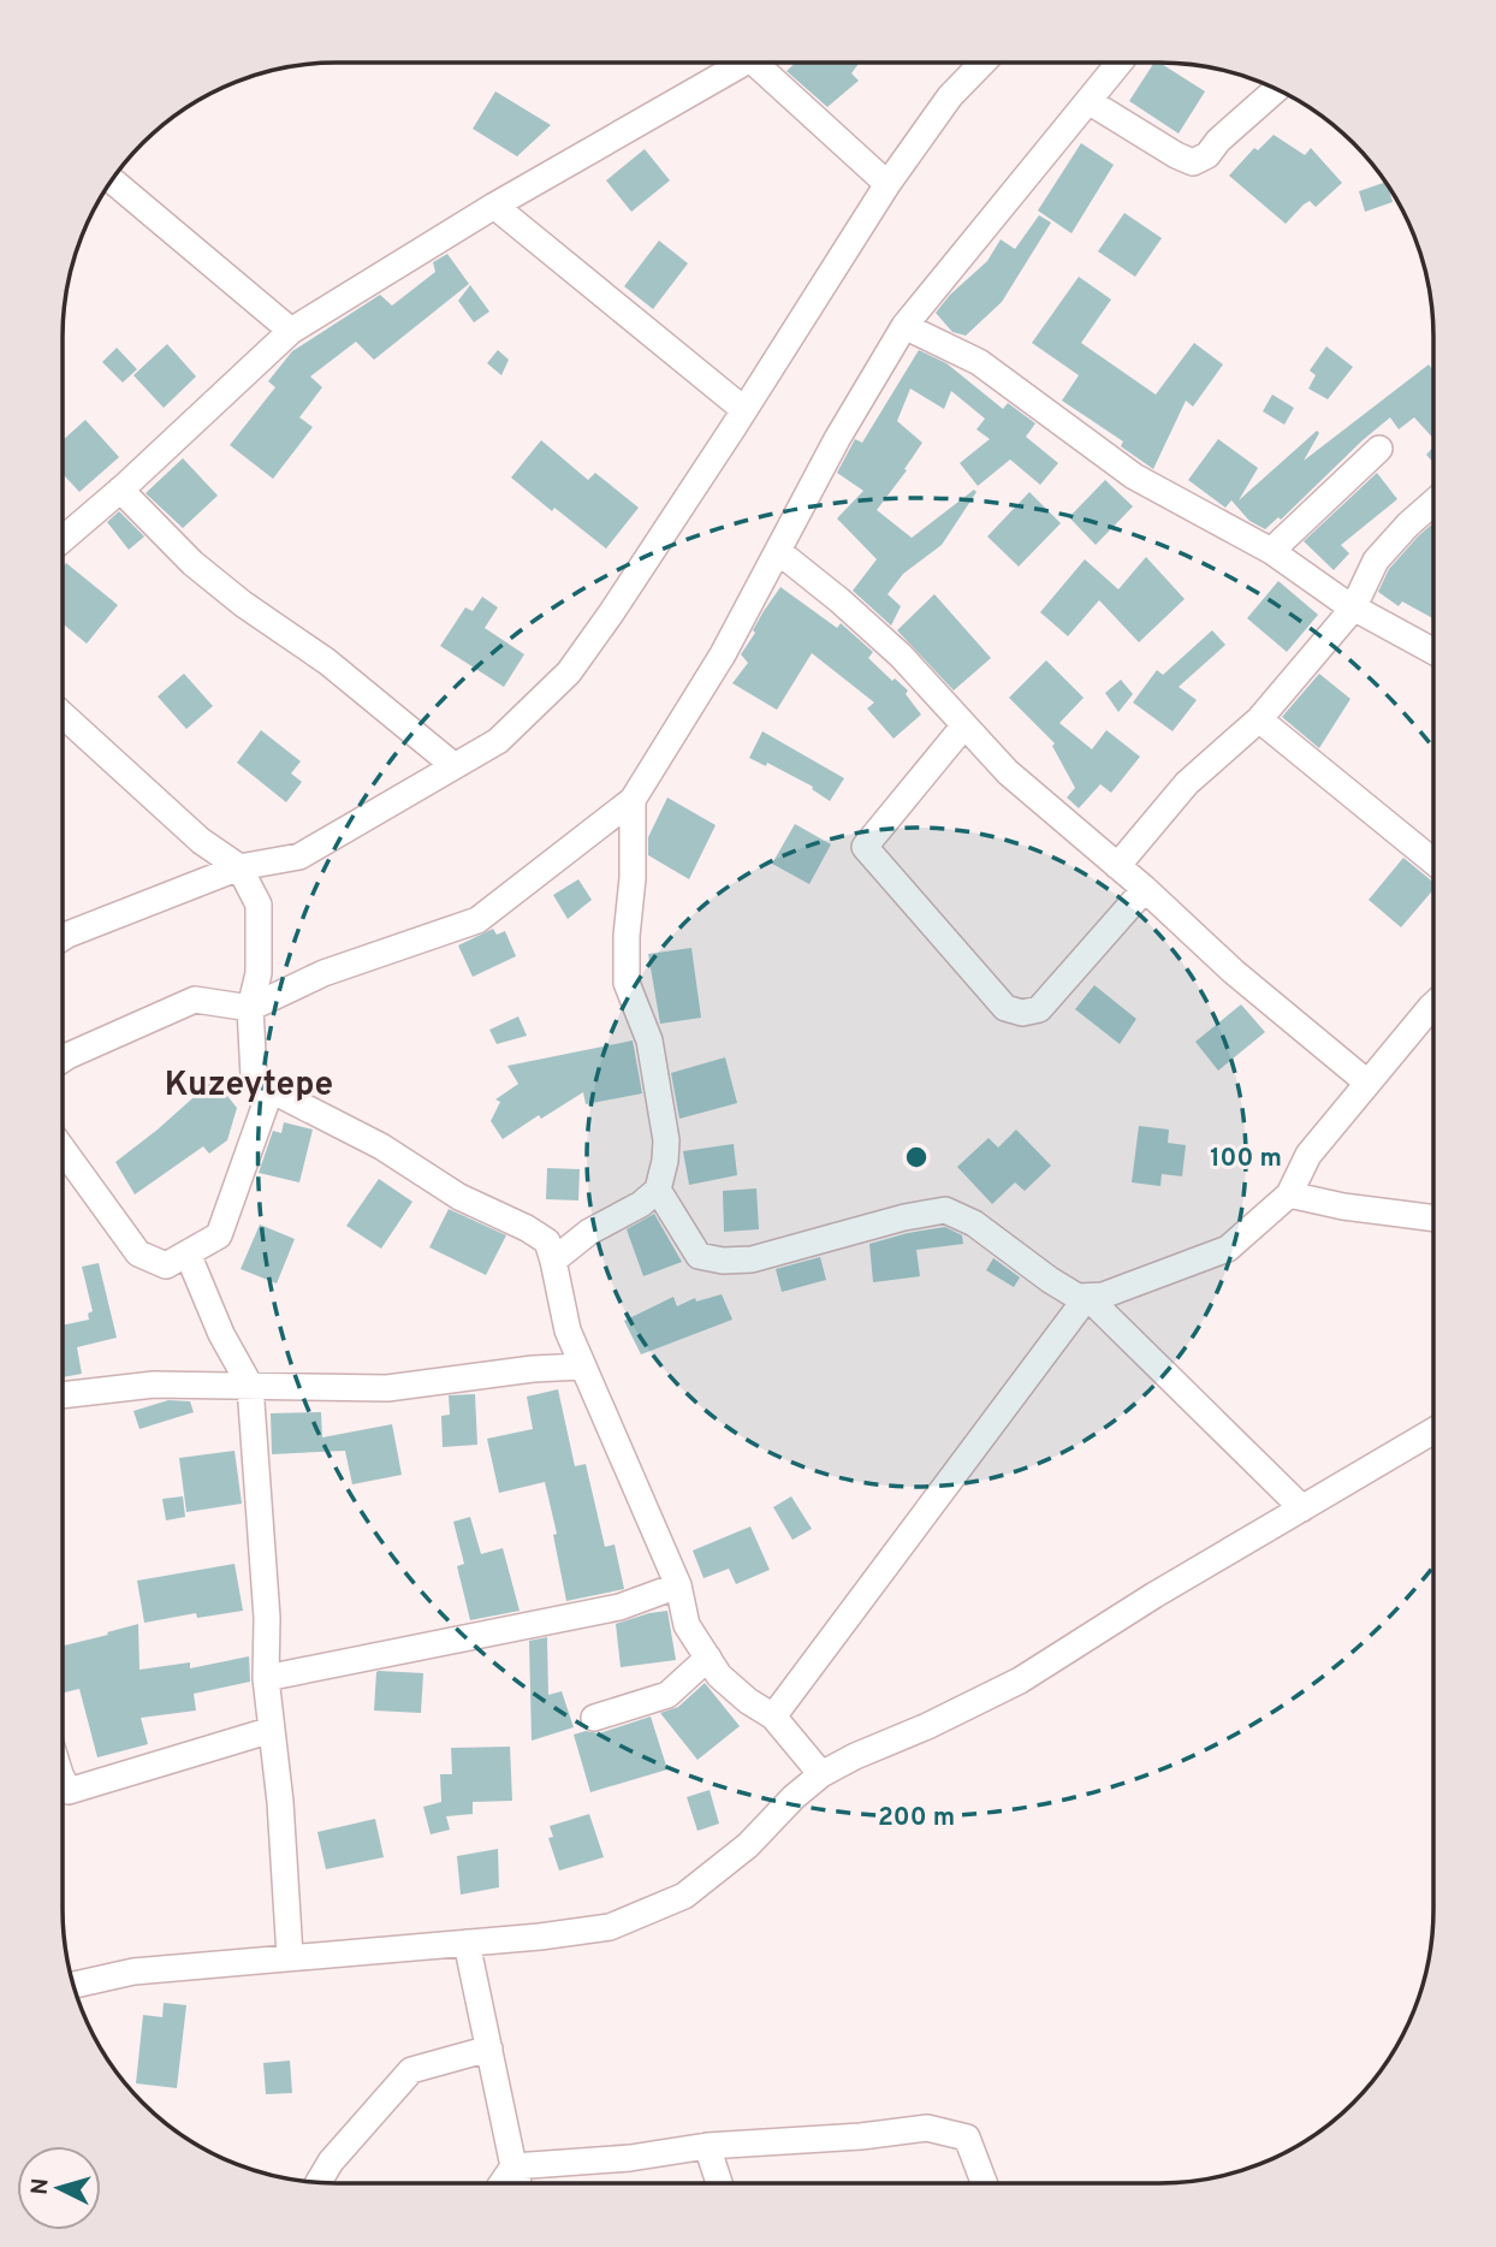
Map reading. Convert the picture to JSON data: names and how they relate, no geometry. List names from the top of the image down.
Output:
{
  "districts": ["Kuzeytepe"],
  "north": "left",
  "rings": ["100 m", "200 m"]
}
